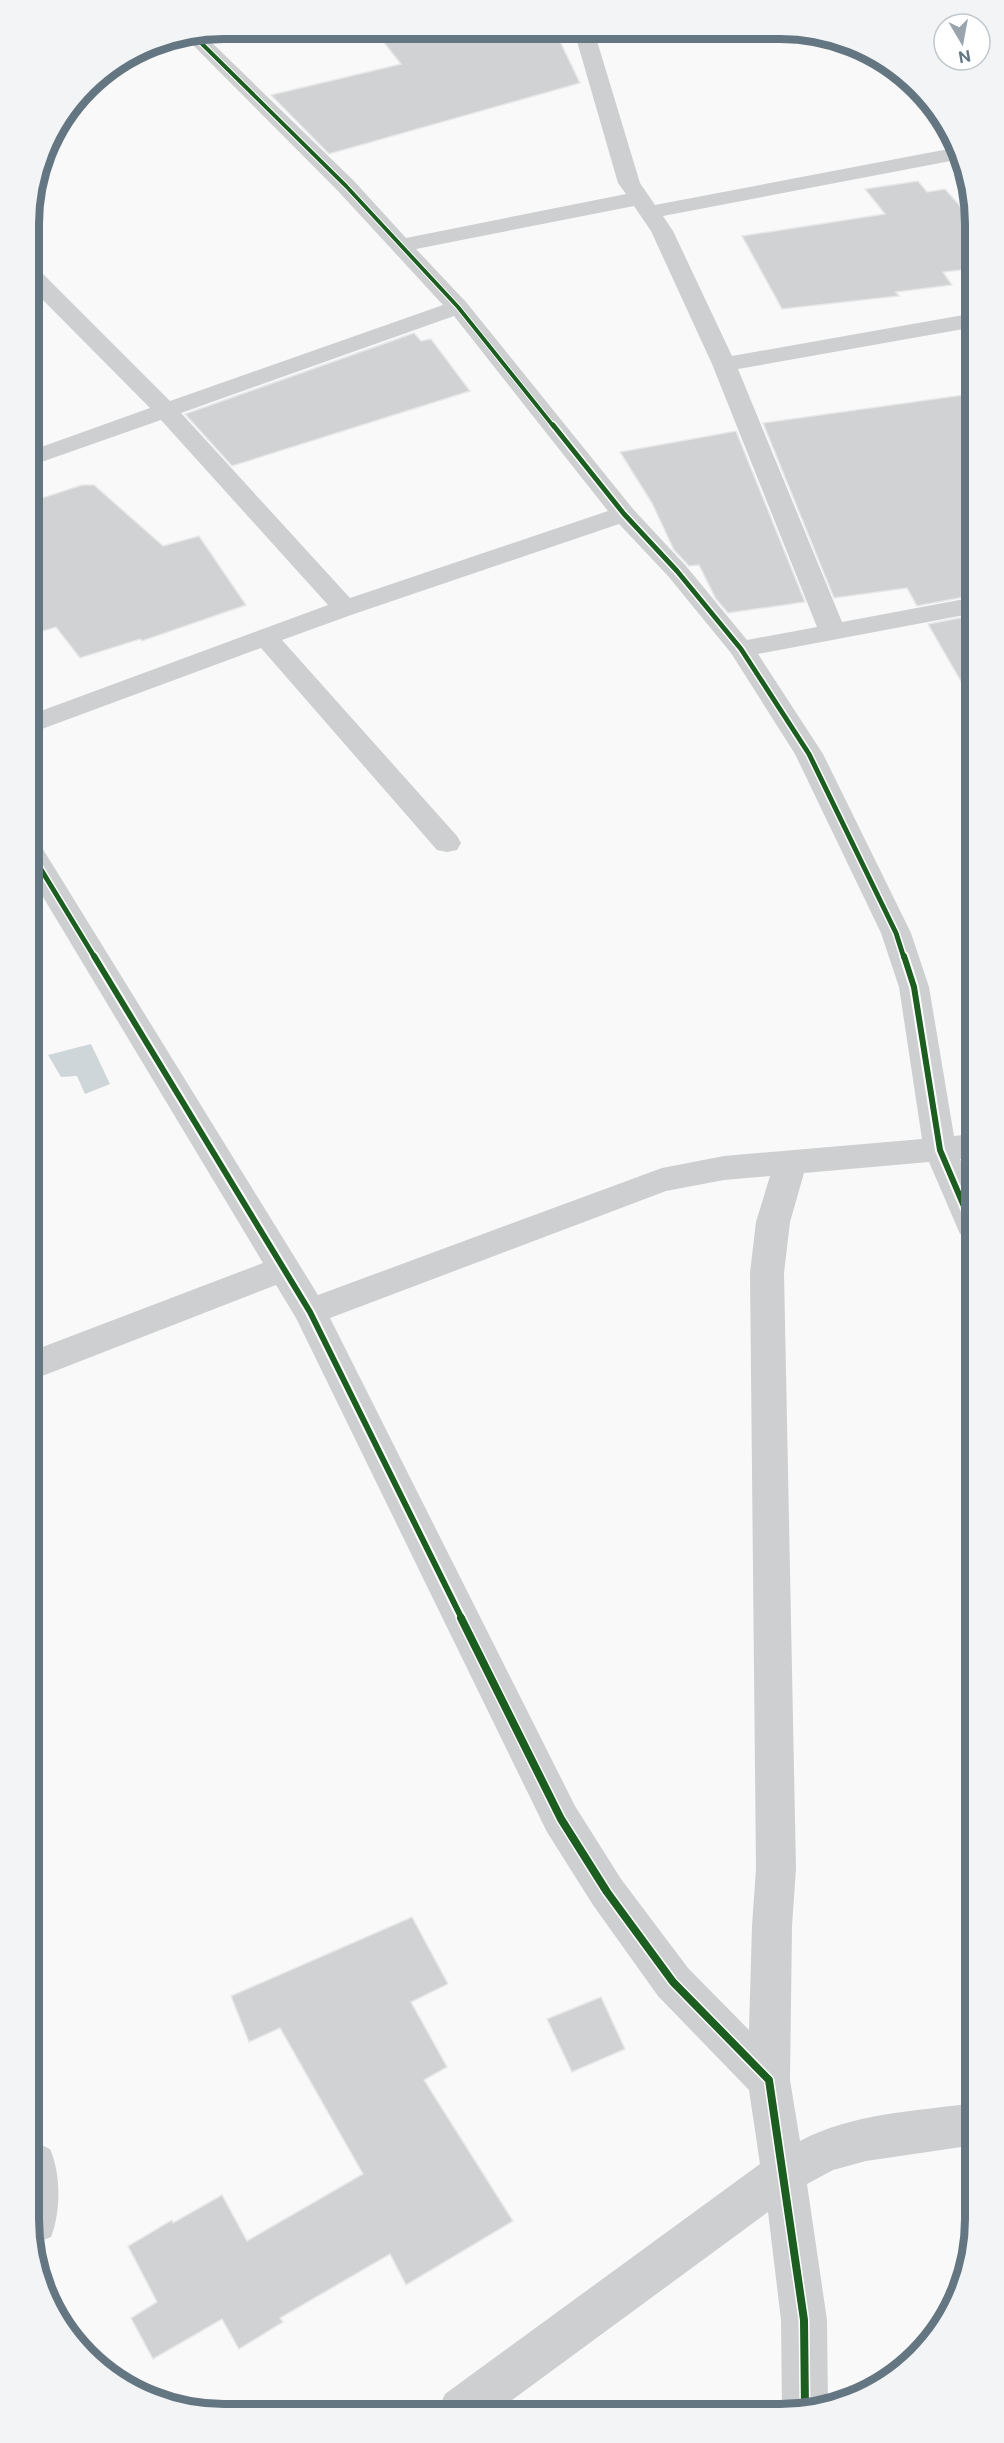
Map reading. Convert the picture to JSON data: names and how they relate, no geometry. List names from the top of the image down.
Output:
{
  "north": "bottom"
}
